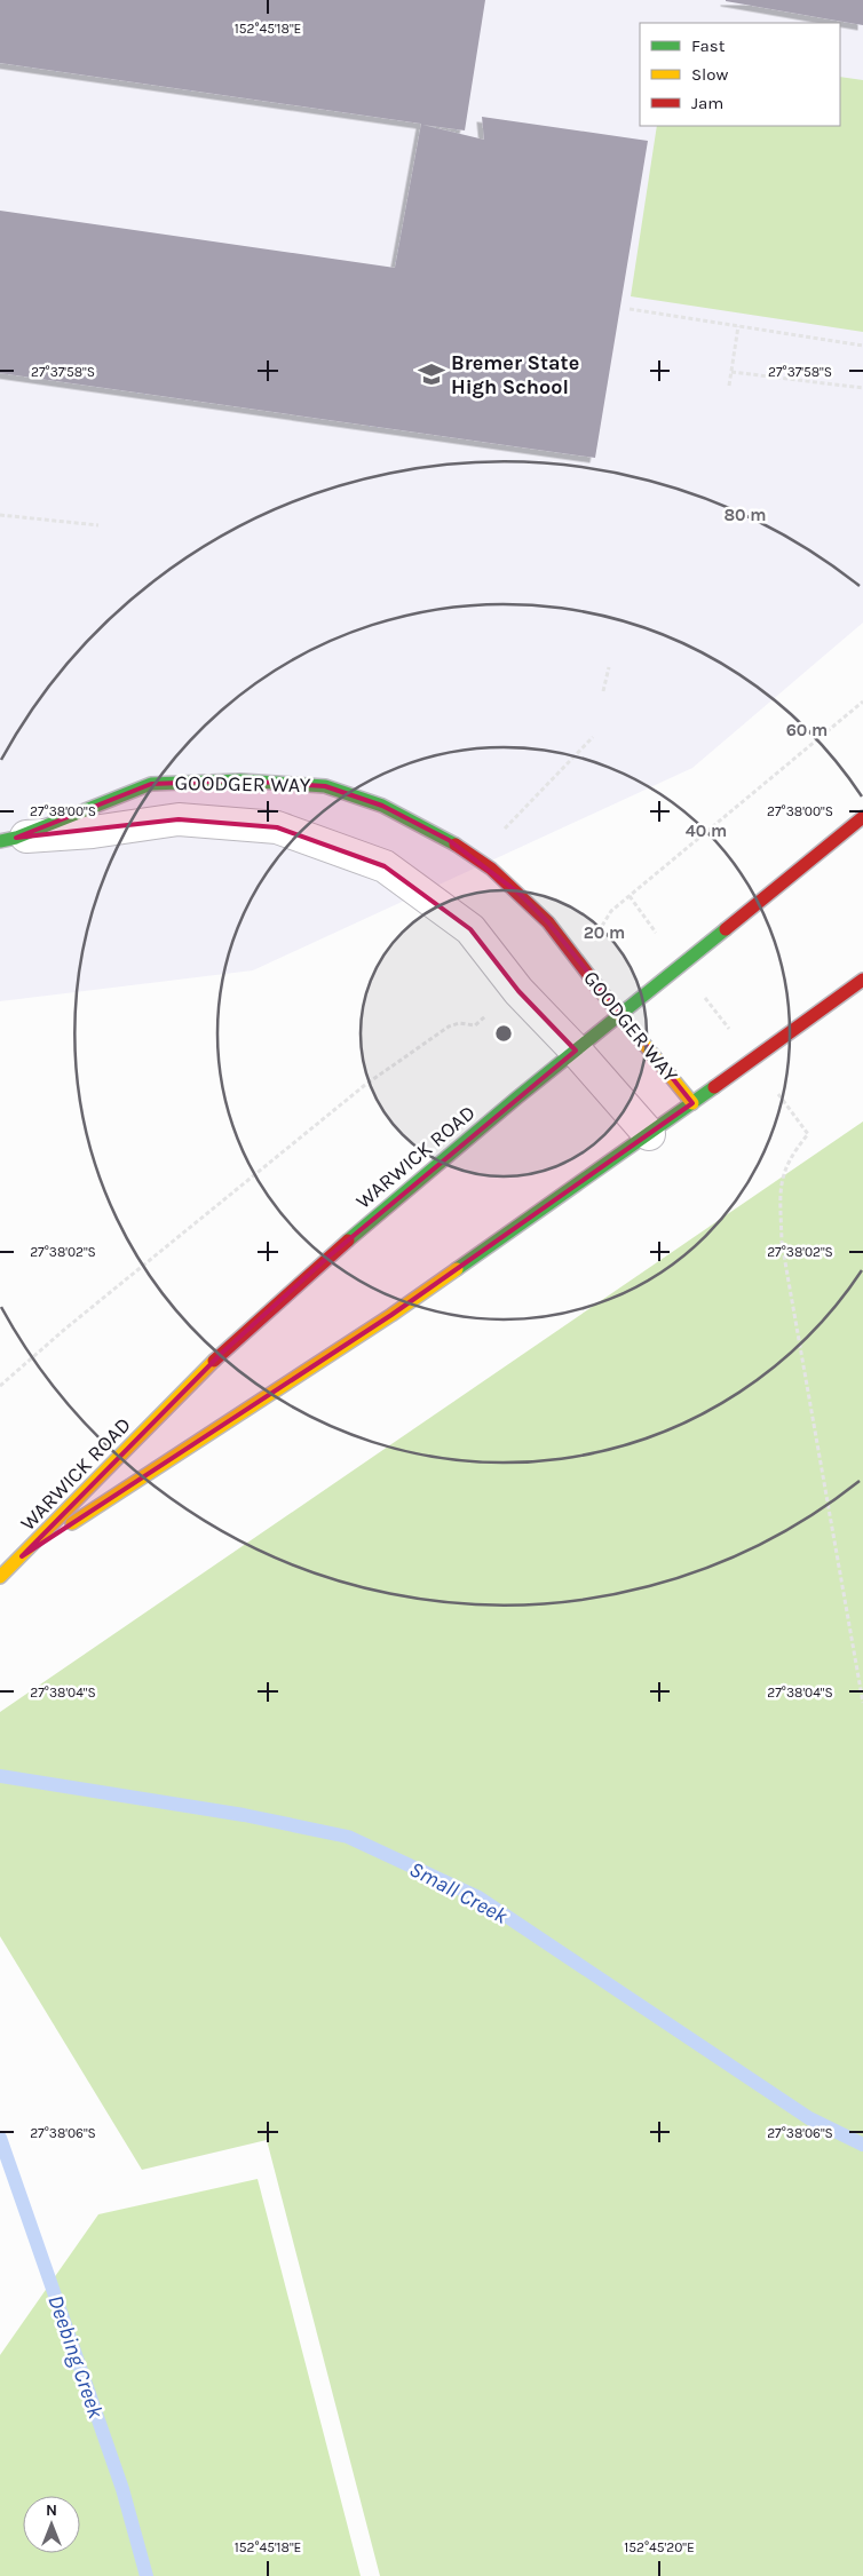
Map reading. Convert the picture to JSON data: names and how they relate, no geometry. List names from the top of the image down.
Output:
{
  "streets": {
    "main road": ["GOODGER WAY", "WARWICK ROAD"]
  },
  "crossings": [
    ["GOODGER WAY", "WARWICK ROAD"]
  ],
  "water": ["Small Creek", "Deebing Creek"],
  "places": {
    "school or university": ["Bremer State High School"]
  },
  "legend": ["Fast", "Slow", "Jam"],
  "north": "top",
  "coordinates": [
    "152°45'18\"E",
    "27°37'58\"S",
    "27°38'00\"S",
    "27°38'02\"S",
    "27°38'04\"S",
    "27°38'06\"S",
    "152°45'20\"E"
  ],
  "rings": [
    "80 m",
    "60 m",
    "40 m",
    "20 m"
  ]
}
